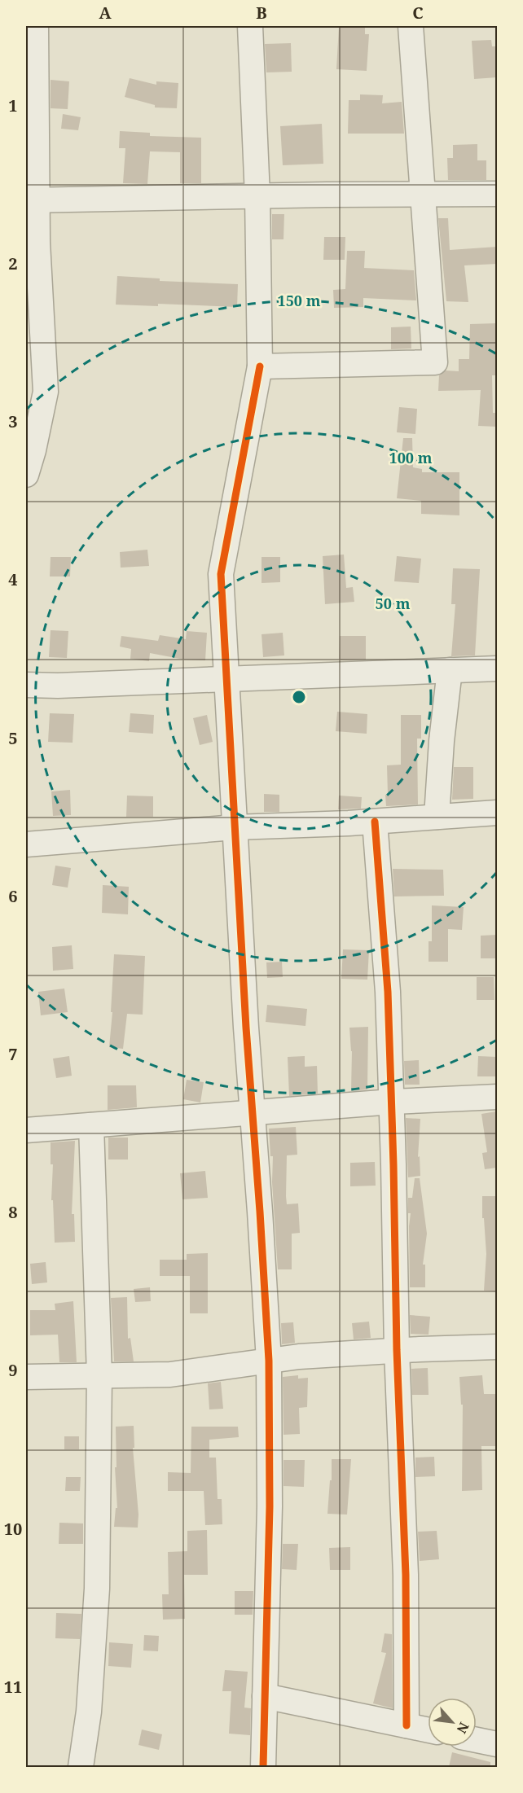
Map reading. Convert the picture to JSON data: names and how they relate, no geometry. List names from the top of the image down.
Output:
{
  "north": "bottom right",
  "grid": {
    "columns": ["A", "B", "C"],
    "rows": [
      "1",
      "2",
      "3",
      "4",
      "5",
      "6",
      "7",
      "8",
      "9",
      "10",
      "11"
    ]
  },
  "rings": ["150 m", "100 m", "50 m"]
}
